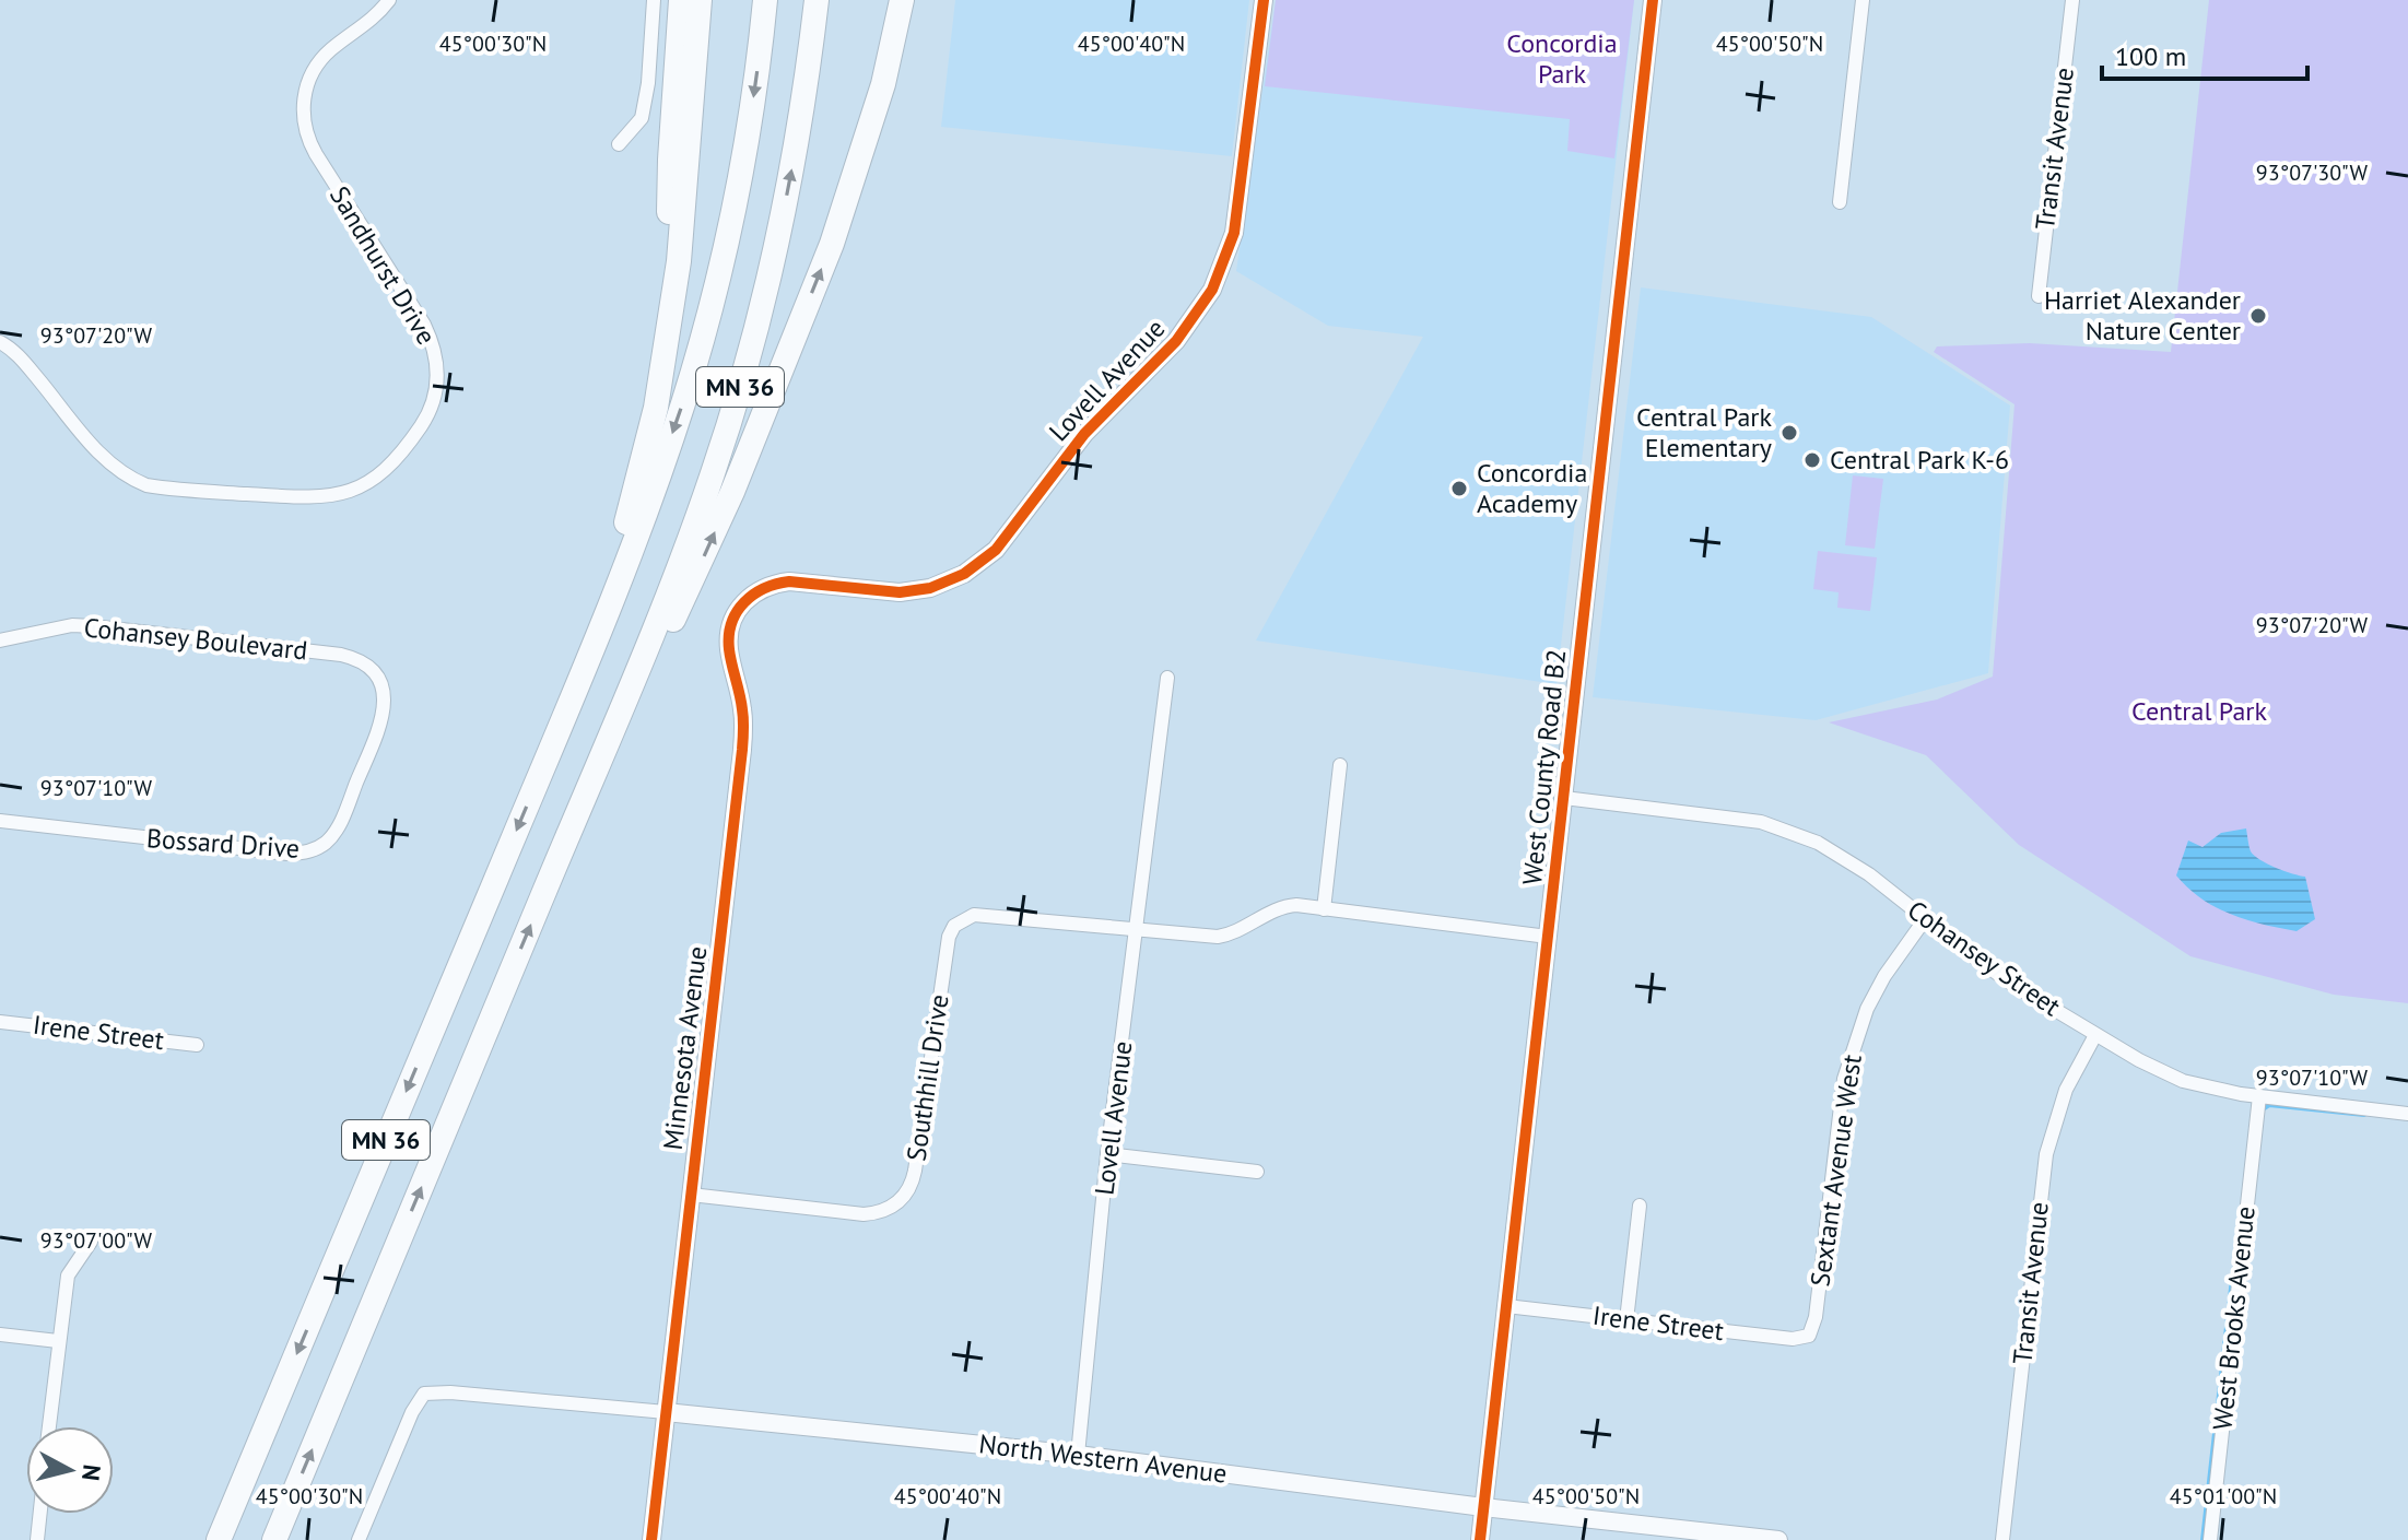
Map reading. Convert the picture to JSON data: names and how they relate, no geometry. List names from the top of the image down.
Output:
{
  "streets": {
    "highway": ["MN 36"],
    "street": [
      "Transit Avenue",
      "Sandhurst Drive",
      "Lovell Avenue",
      "Cohansey Boulevard",
      "West County Road B2",
      "Bossard Drive",
      "Cohansey Street",
      "Irene Street",
      "Minnesota Avenue",
      "Southhill Drive",
      "Sextant Avenue West",
      "West Brooks Avenue",
      "North Western Avenue"
    ]
  },
  "crossings": [
    ["Transit Avenue", "Cohansey Street"],
    ["Lovell Avenue", "Minnesota Avenue"],
    ["Lovell Avenue", "Southhill Drive"],
    ["Lovell Avenue", "North Western Avenue"],
    ["Cohansey Boulevard", "Bossard Drive"],
    ["West County Road B2", "Cohansey Street"],
    ["West County Road B2", "Irene Street"],
    ["West County Road B2", "North Western Avenue"],
    ["Cohansey Street", "Sextant Avenue West"],
    ["Cohansey Street", "West Brooks Avenue"],
    ["Irene Street", "Sextant Avenue West"],
    ["Minnesota Avenue", "Southhill Drive"],
    ["Minnesota Avenue", "North Western Avenue"]
  ],
  "parks": ["Concordia Park", "Central Park"],
  "places": [
    "Harriet Alexander Nature Center",
    "Central Park Elementary",
    "Central Park K-6",
    "Concordia Academy"
  ],
  "scale_bar": "100 m",
  "north": "right",
  "coordinates": [
    "45°00'30\"N",
    "45°00'40\"N",
    "45°00'50\"N",
    "93°07'30\"W",
    "93°07'20\"W",
    "93°07'10\"W",
    "93°07'00\"W",
    "45°01'00\"N"
  ]
}
